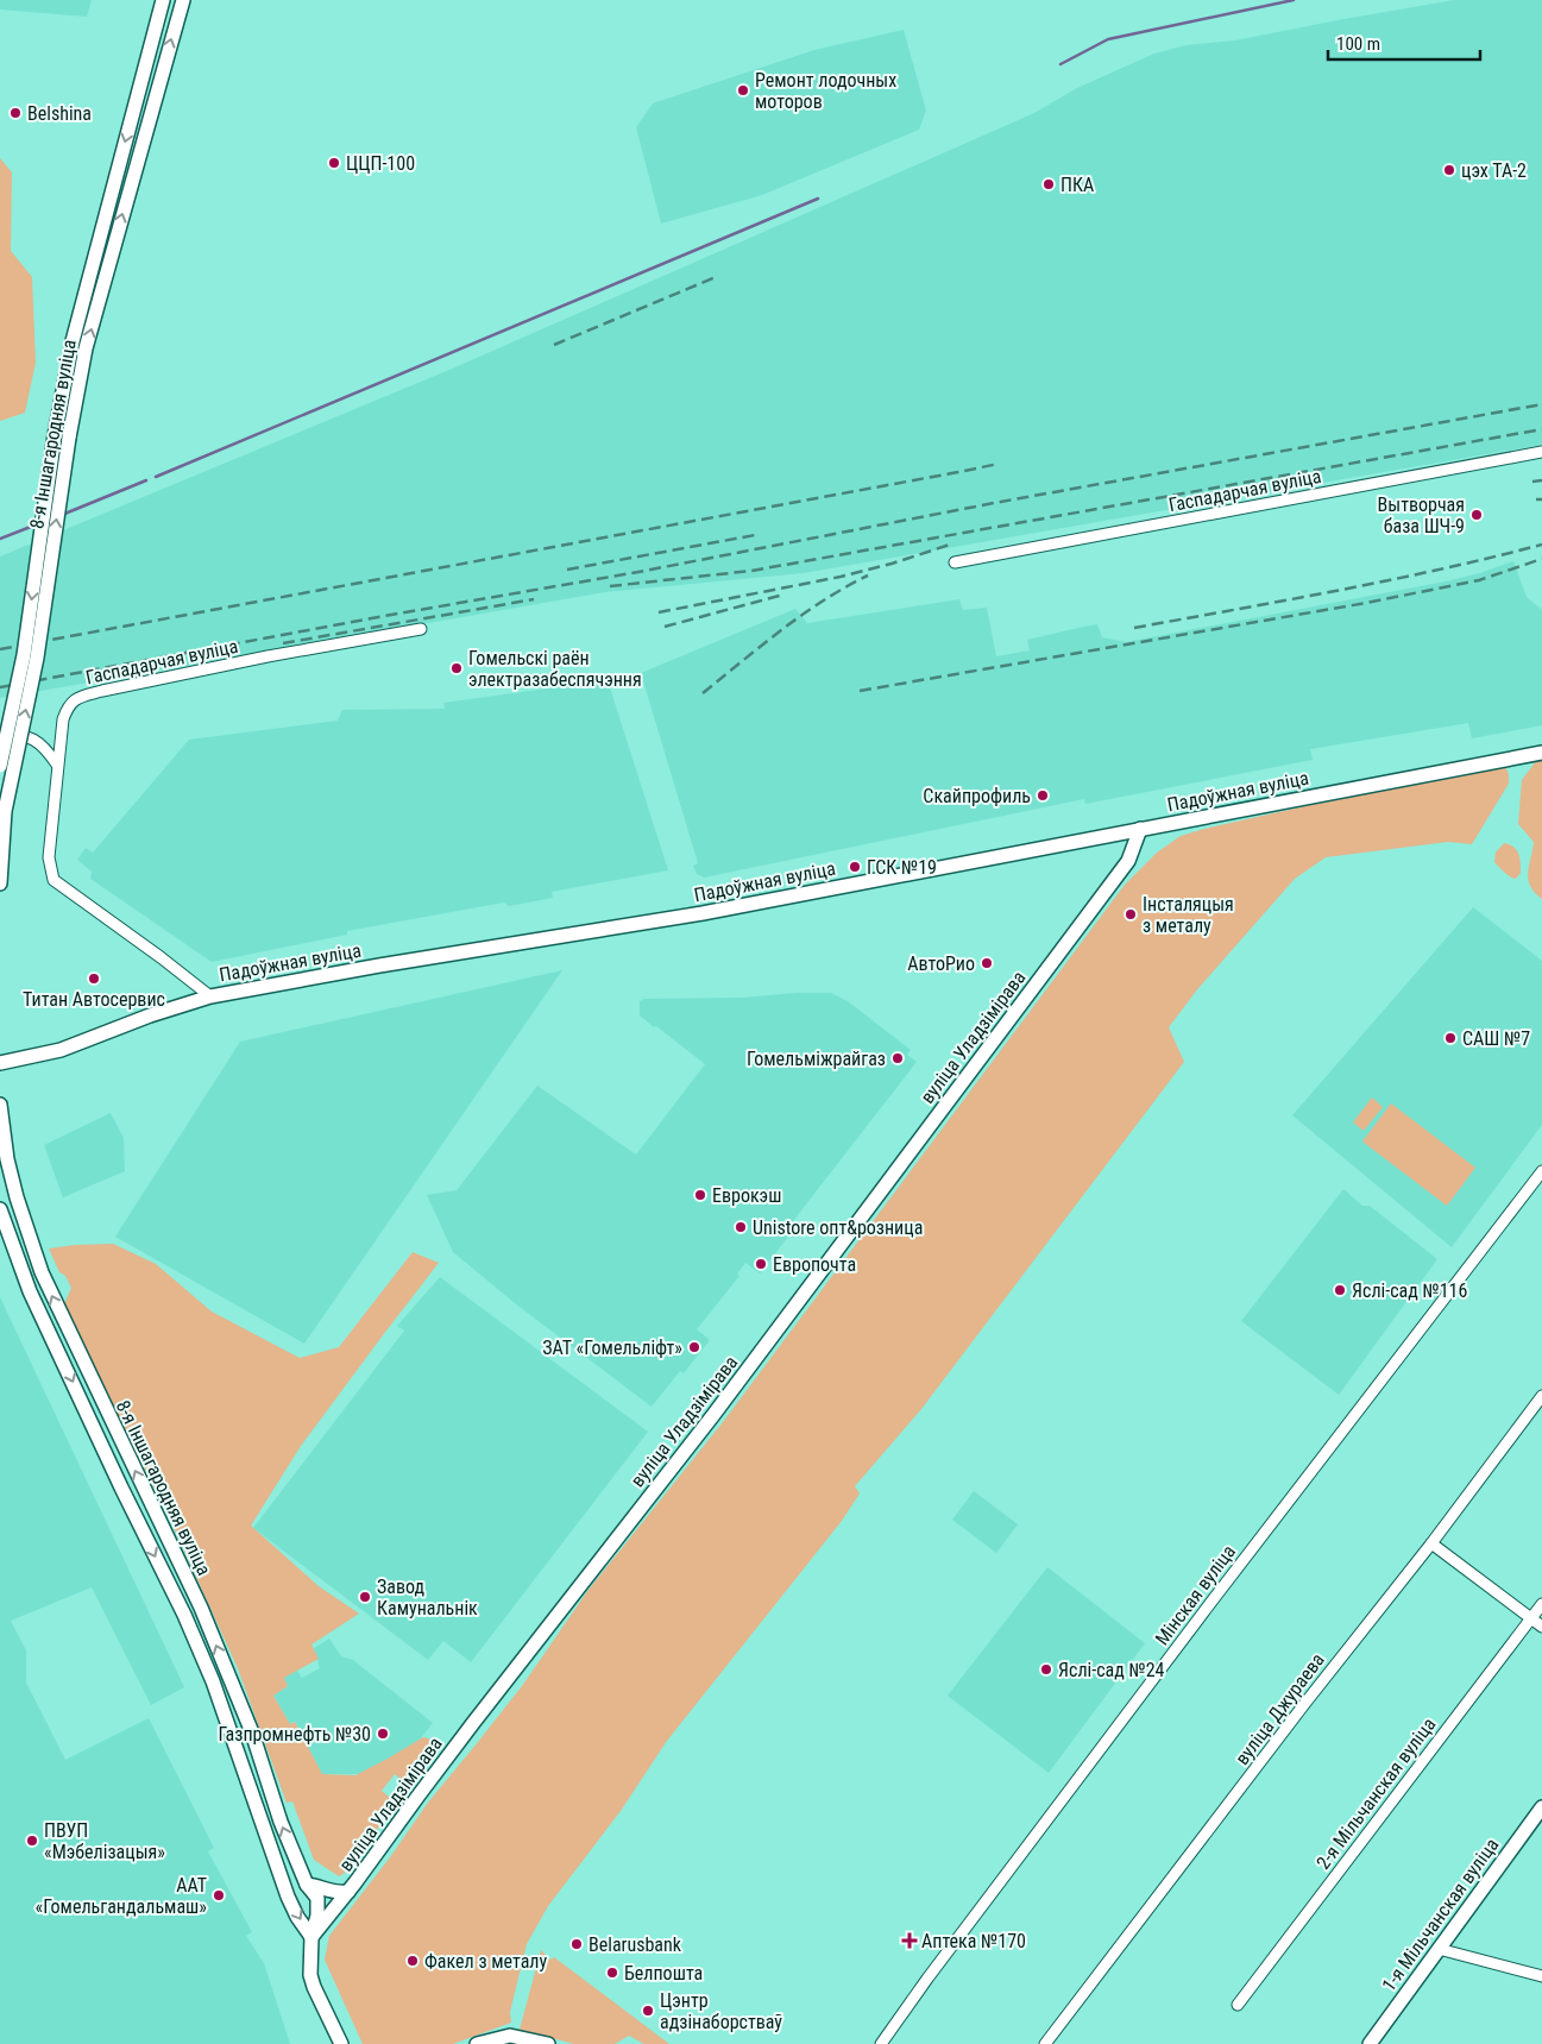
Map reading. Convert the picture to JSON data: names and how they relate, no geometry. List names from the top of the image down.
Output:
{
  "streets": {
    "main road": [
      "8-я Іншагародняя вуліца",
      "Падоўжная вуліца",
      "вуліца Уладзімірава",
      "1-я Мільчанская вуліца"
    ],
    "street": [
      "Гаспадарчая вуліца",
      "Мінская вуліца",
      "вуліца Джураева",
      "2-я Мільчанская вуліца"
    ]
  },
  "crossings": [
    ["8-я Іншагародняя вуліца", "вуліца Уладзімірава"],
    ["Гаспадарчая вуліца", "Падоўжная вуліца"],
    ["Падоўжная вуліца", "вуліца Уладзімірава"]
  ],
  "places": {
    "other": [
      "Ремонт лодочных моторов",
      "Belshina",
      "ЦЦП-100",
      "цэх ТА-2",
      "ПКА",
      "Вытворчая база ШЧ-9",
      "Гомельскі раён электразабеспячэння",
      "Скайпрофиль",
      "ГСК №19",
      "Інсталяцыя з металу",
      "АвтоРио",
      "Титан Автосервис",
      "САШ №7",
      "Гомельміжрайгаз",
      "Еврокэш",
      "Unistore опт&розница",
      "Европочта",
      "Яслі-сад №116",
      "ЗАТ «Гомельліфт»",
      "Завод Камунальнік",
      "Яслі-сад №24",
      "Газпромнефть №30",
      "ПВУП «Мэбелізацыя»",
      "ААТ «Гомельгандальмаш»",
      "Belarusbank",
      "Факел з металу",
      "Белпошта",
      "Цэнтр адзінаборстваў"
    ],
    "health": ["Аптека №170"]
  },
  "scale_bar": "100 m"
}
